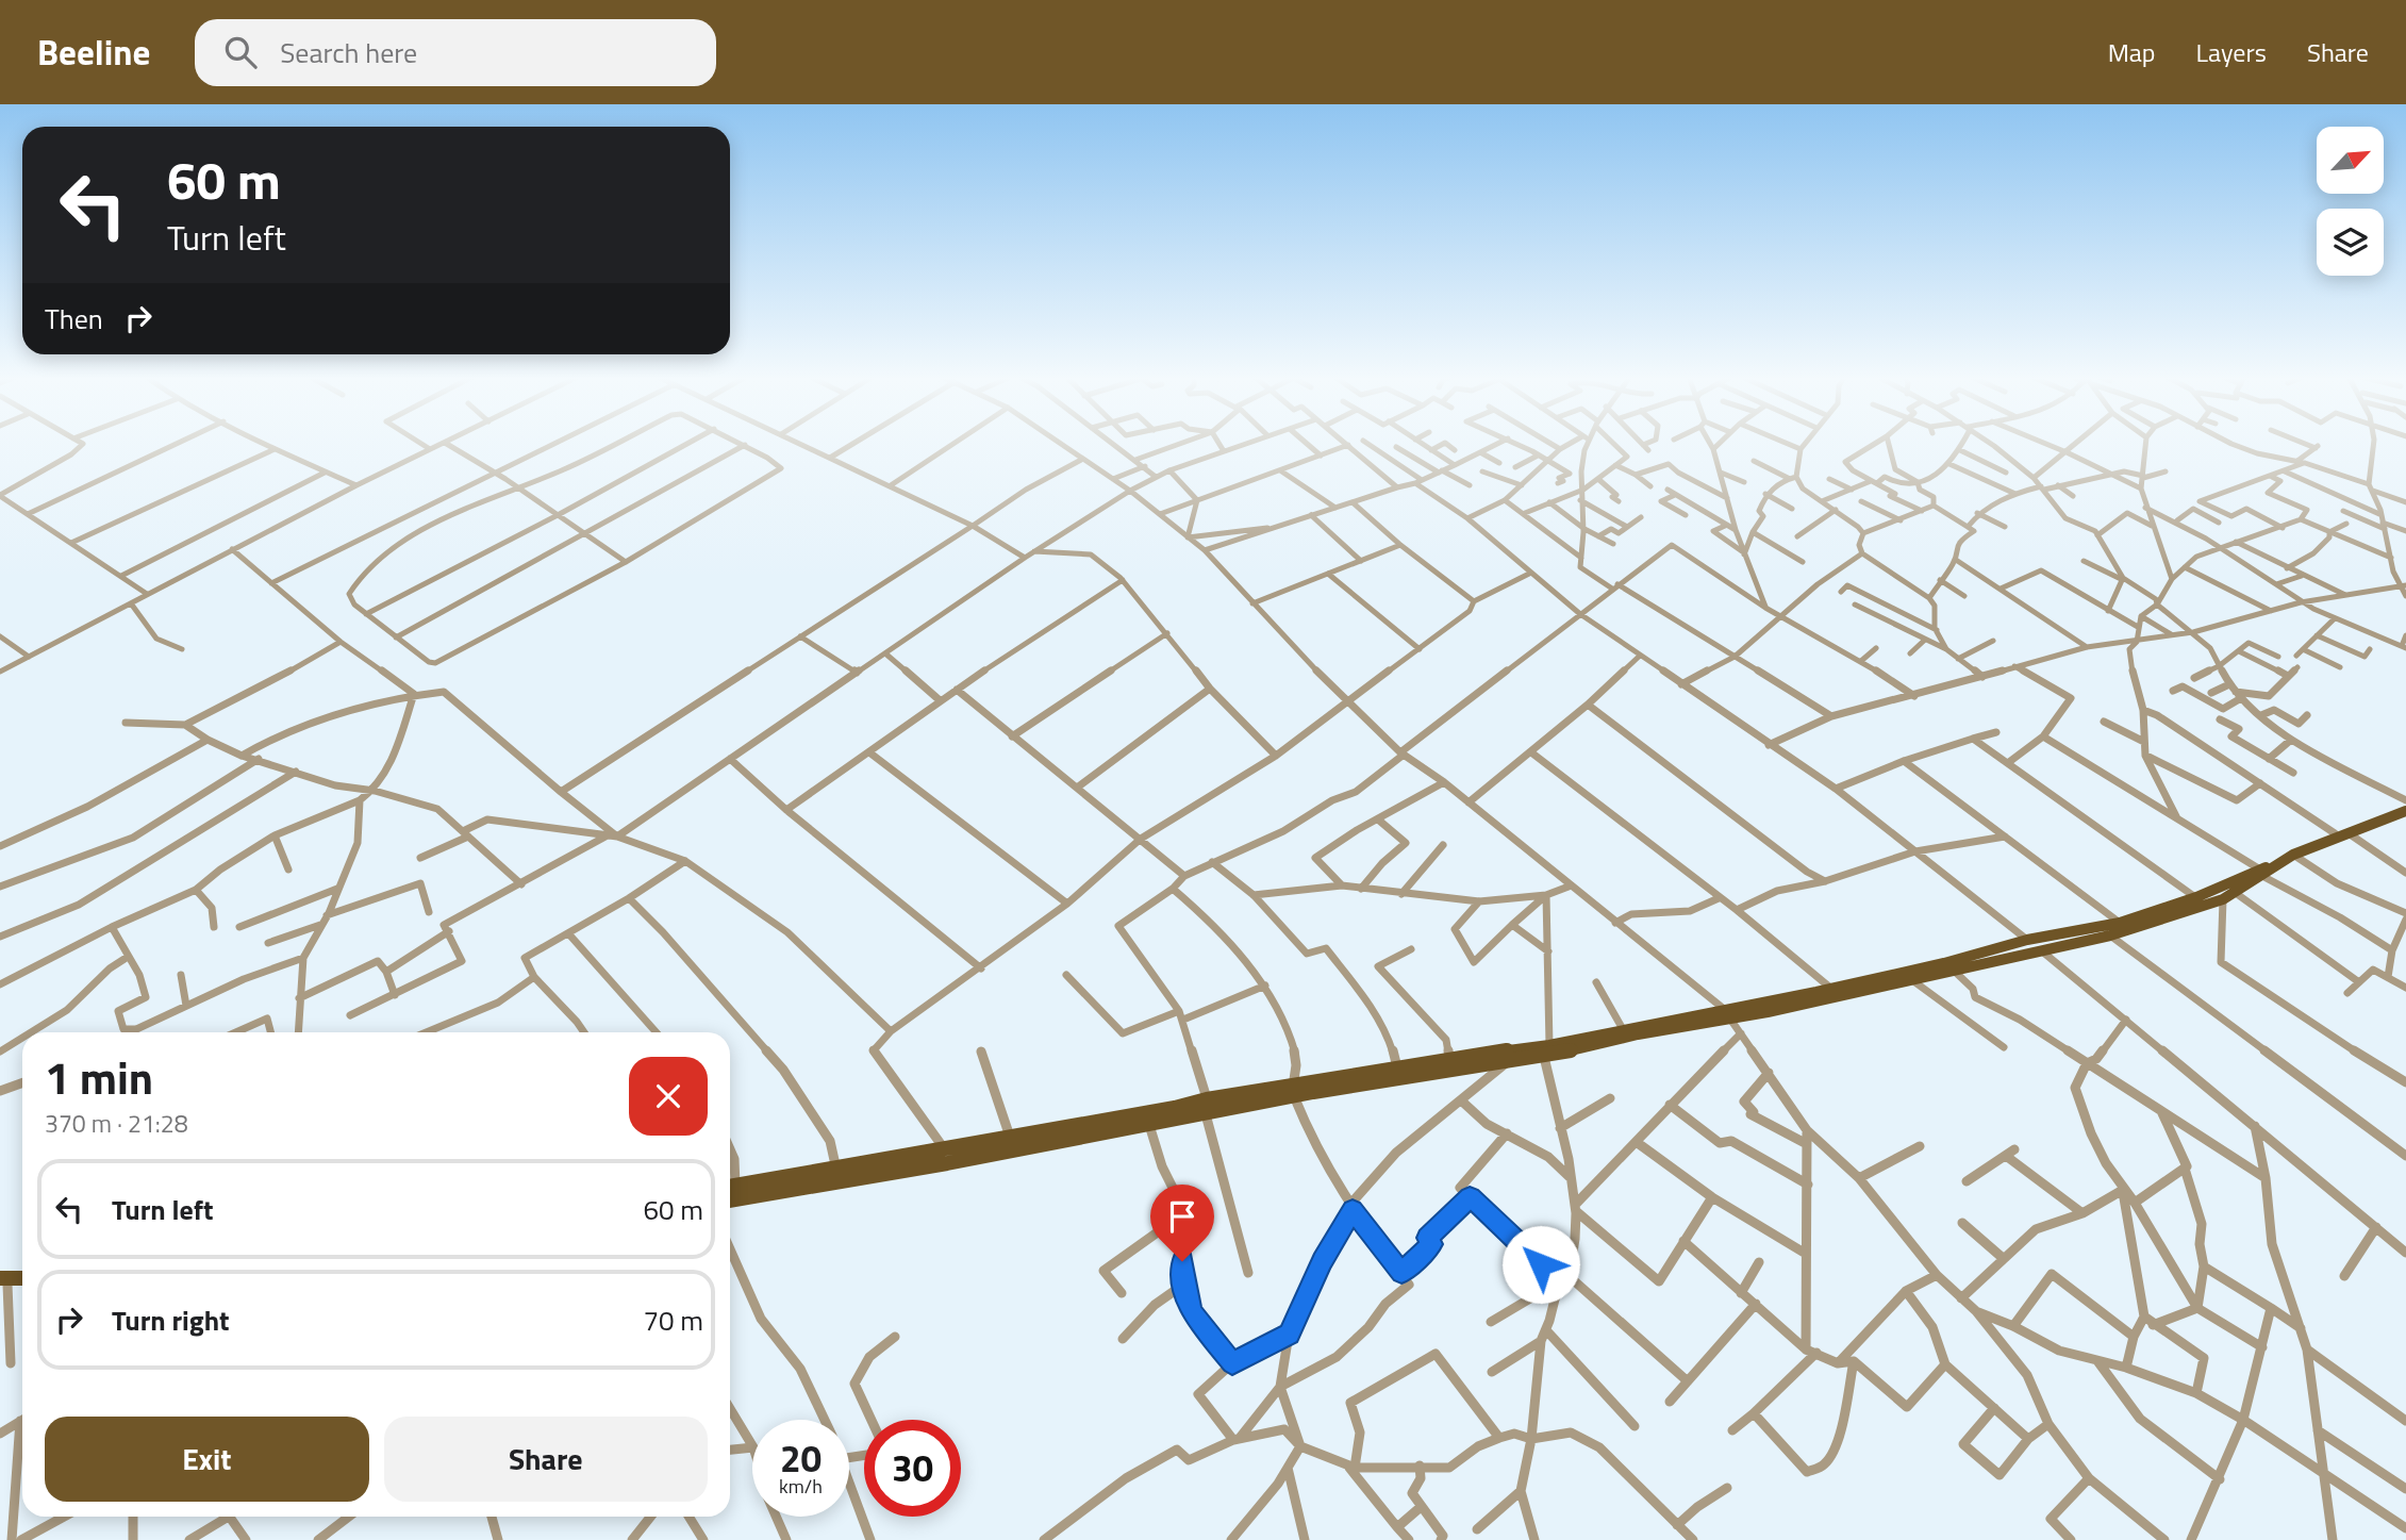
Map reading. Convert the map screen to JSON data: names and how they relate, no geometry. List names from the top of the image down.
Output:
{
  "north": "top right",
  "page": {
    "header": "Beeline",
    "search": "Search here",
    "nav": ["Map", "Layers", "Share"],
    "turn": ["60 m", "Turn left"],
    "then": "Then",
    "heading": ["1 min", "370 m · 21:28"],
    "list": [
      {
        "name": "Turn left",
        "value": "60 m"
      },
      {
        "name": "Turn right",
        "value": "70 m"
      }
    ],
    "buttons": ["Exit", "Share"],
    "speed": "20 km/h",
    "limit": "30"
  }
}
